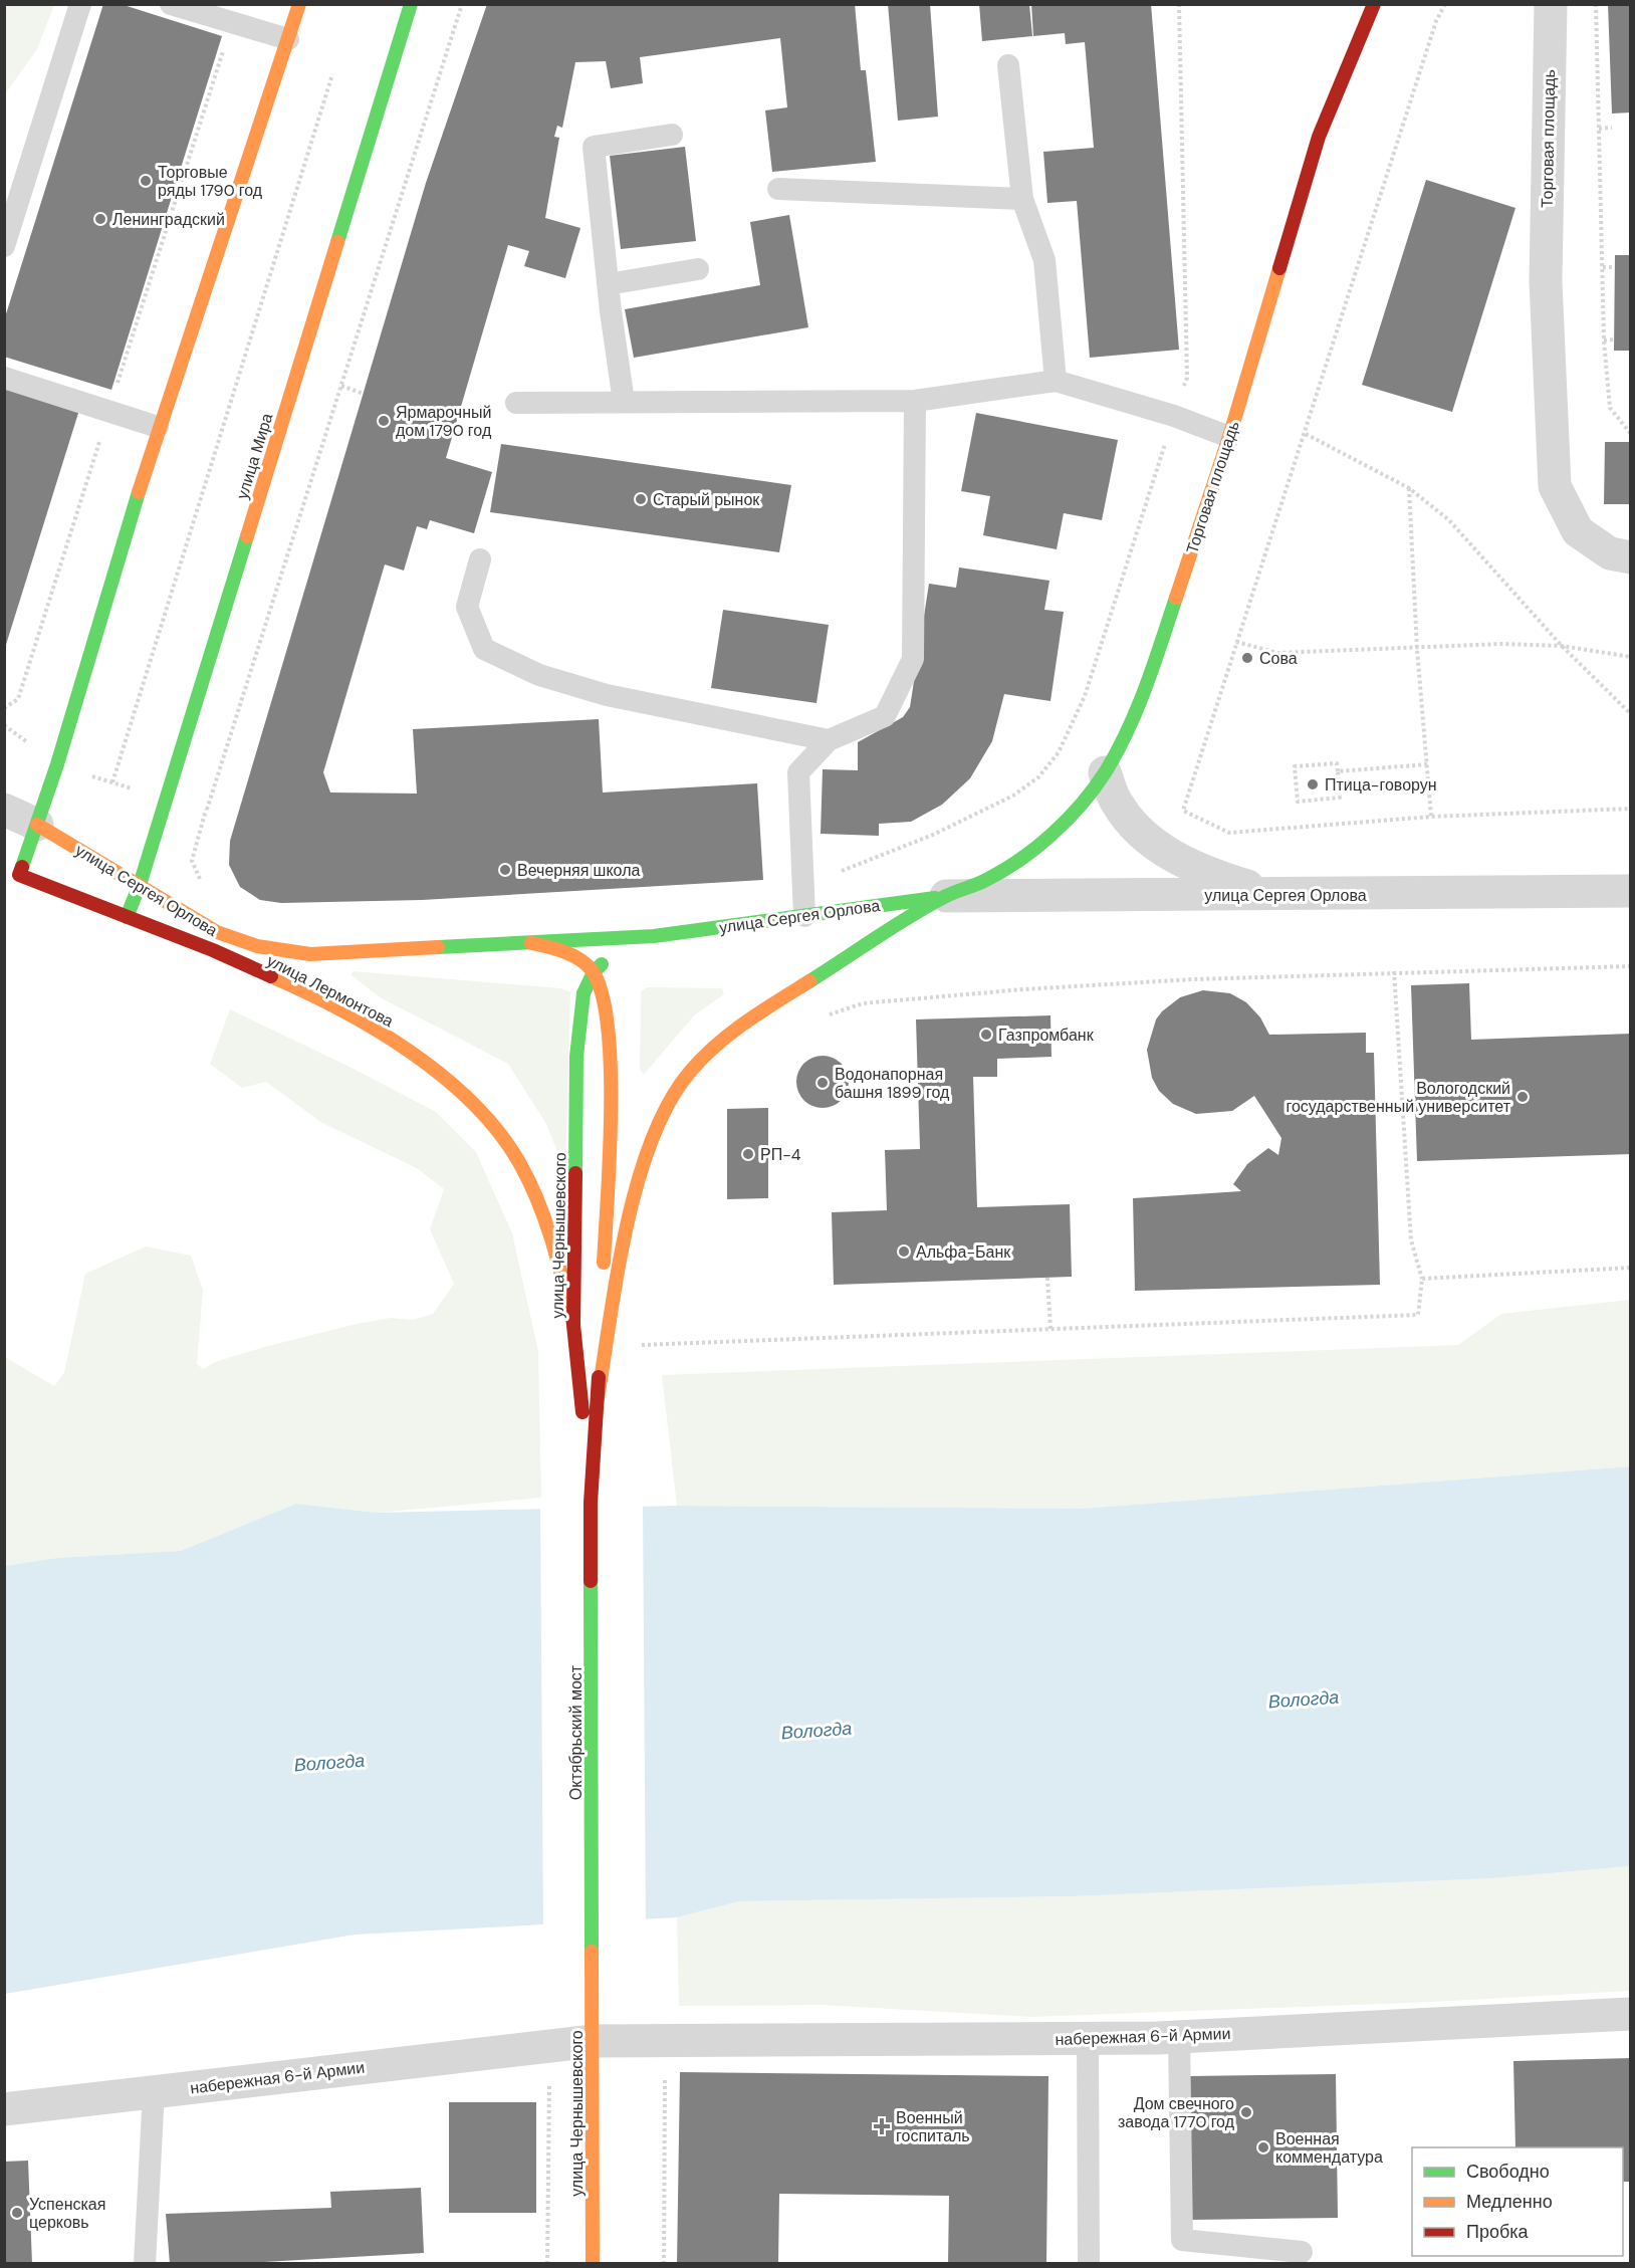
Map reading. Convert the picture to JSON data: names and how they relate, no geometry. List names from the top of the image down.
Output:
{
  "streets": {
    "main road": [
      "Торговая площадь",
      "улица Мира",
      "улица Сергея Орлова",
      "улица Лермонтова",
      "улица Чернышевского",
      "Октябрьский мост"
    ],
    "street": ["набережная 6-й Армии"]
  },
  "crossings": [
    ["Торговая площадь", "улица Сергея Орлова"],
    ["улица Мира", "улица Сергея Орлова"],
    ["улица Сергея Орлова", "улица Лермонтова"],
    ["улица Сергея Орлова", "улица Чернышевского"],
    ["улица Лермонтова", "улица Чернышевского"],
    ["улица Чернышевского", "Октябрьский мост"],
    ["улица Чернышевского", "набережная 6-й Армии"]
  ],
  "water": ["Вологда"],
  "places": {
    "other": [
      "Торговые ряды 1790 год",
      "Ленинградский",
      "Ярмарочный дом 1790 год",
      "Старый рынок",
      "Сова",
      "Птица-говорун",
      "Вечерняя школа",
      "Газпромбанк",
      "Водонапорная башня 1899 год",
      "Вологодский государственный университет",
      "РП-4",
      "Альфа-Банк",
      "Дом свечного завода 1770 год",
      "Военная коммендатура",
      "Успенская церковь"
    ],
    "health": ["Военный госпиталь"]
  },
  "legend": ["Свободно", "Медленно", "Пробка"]
}
